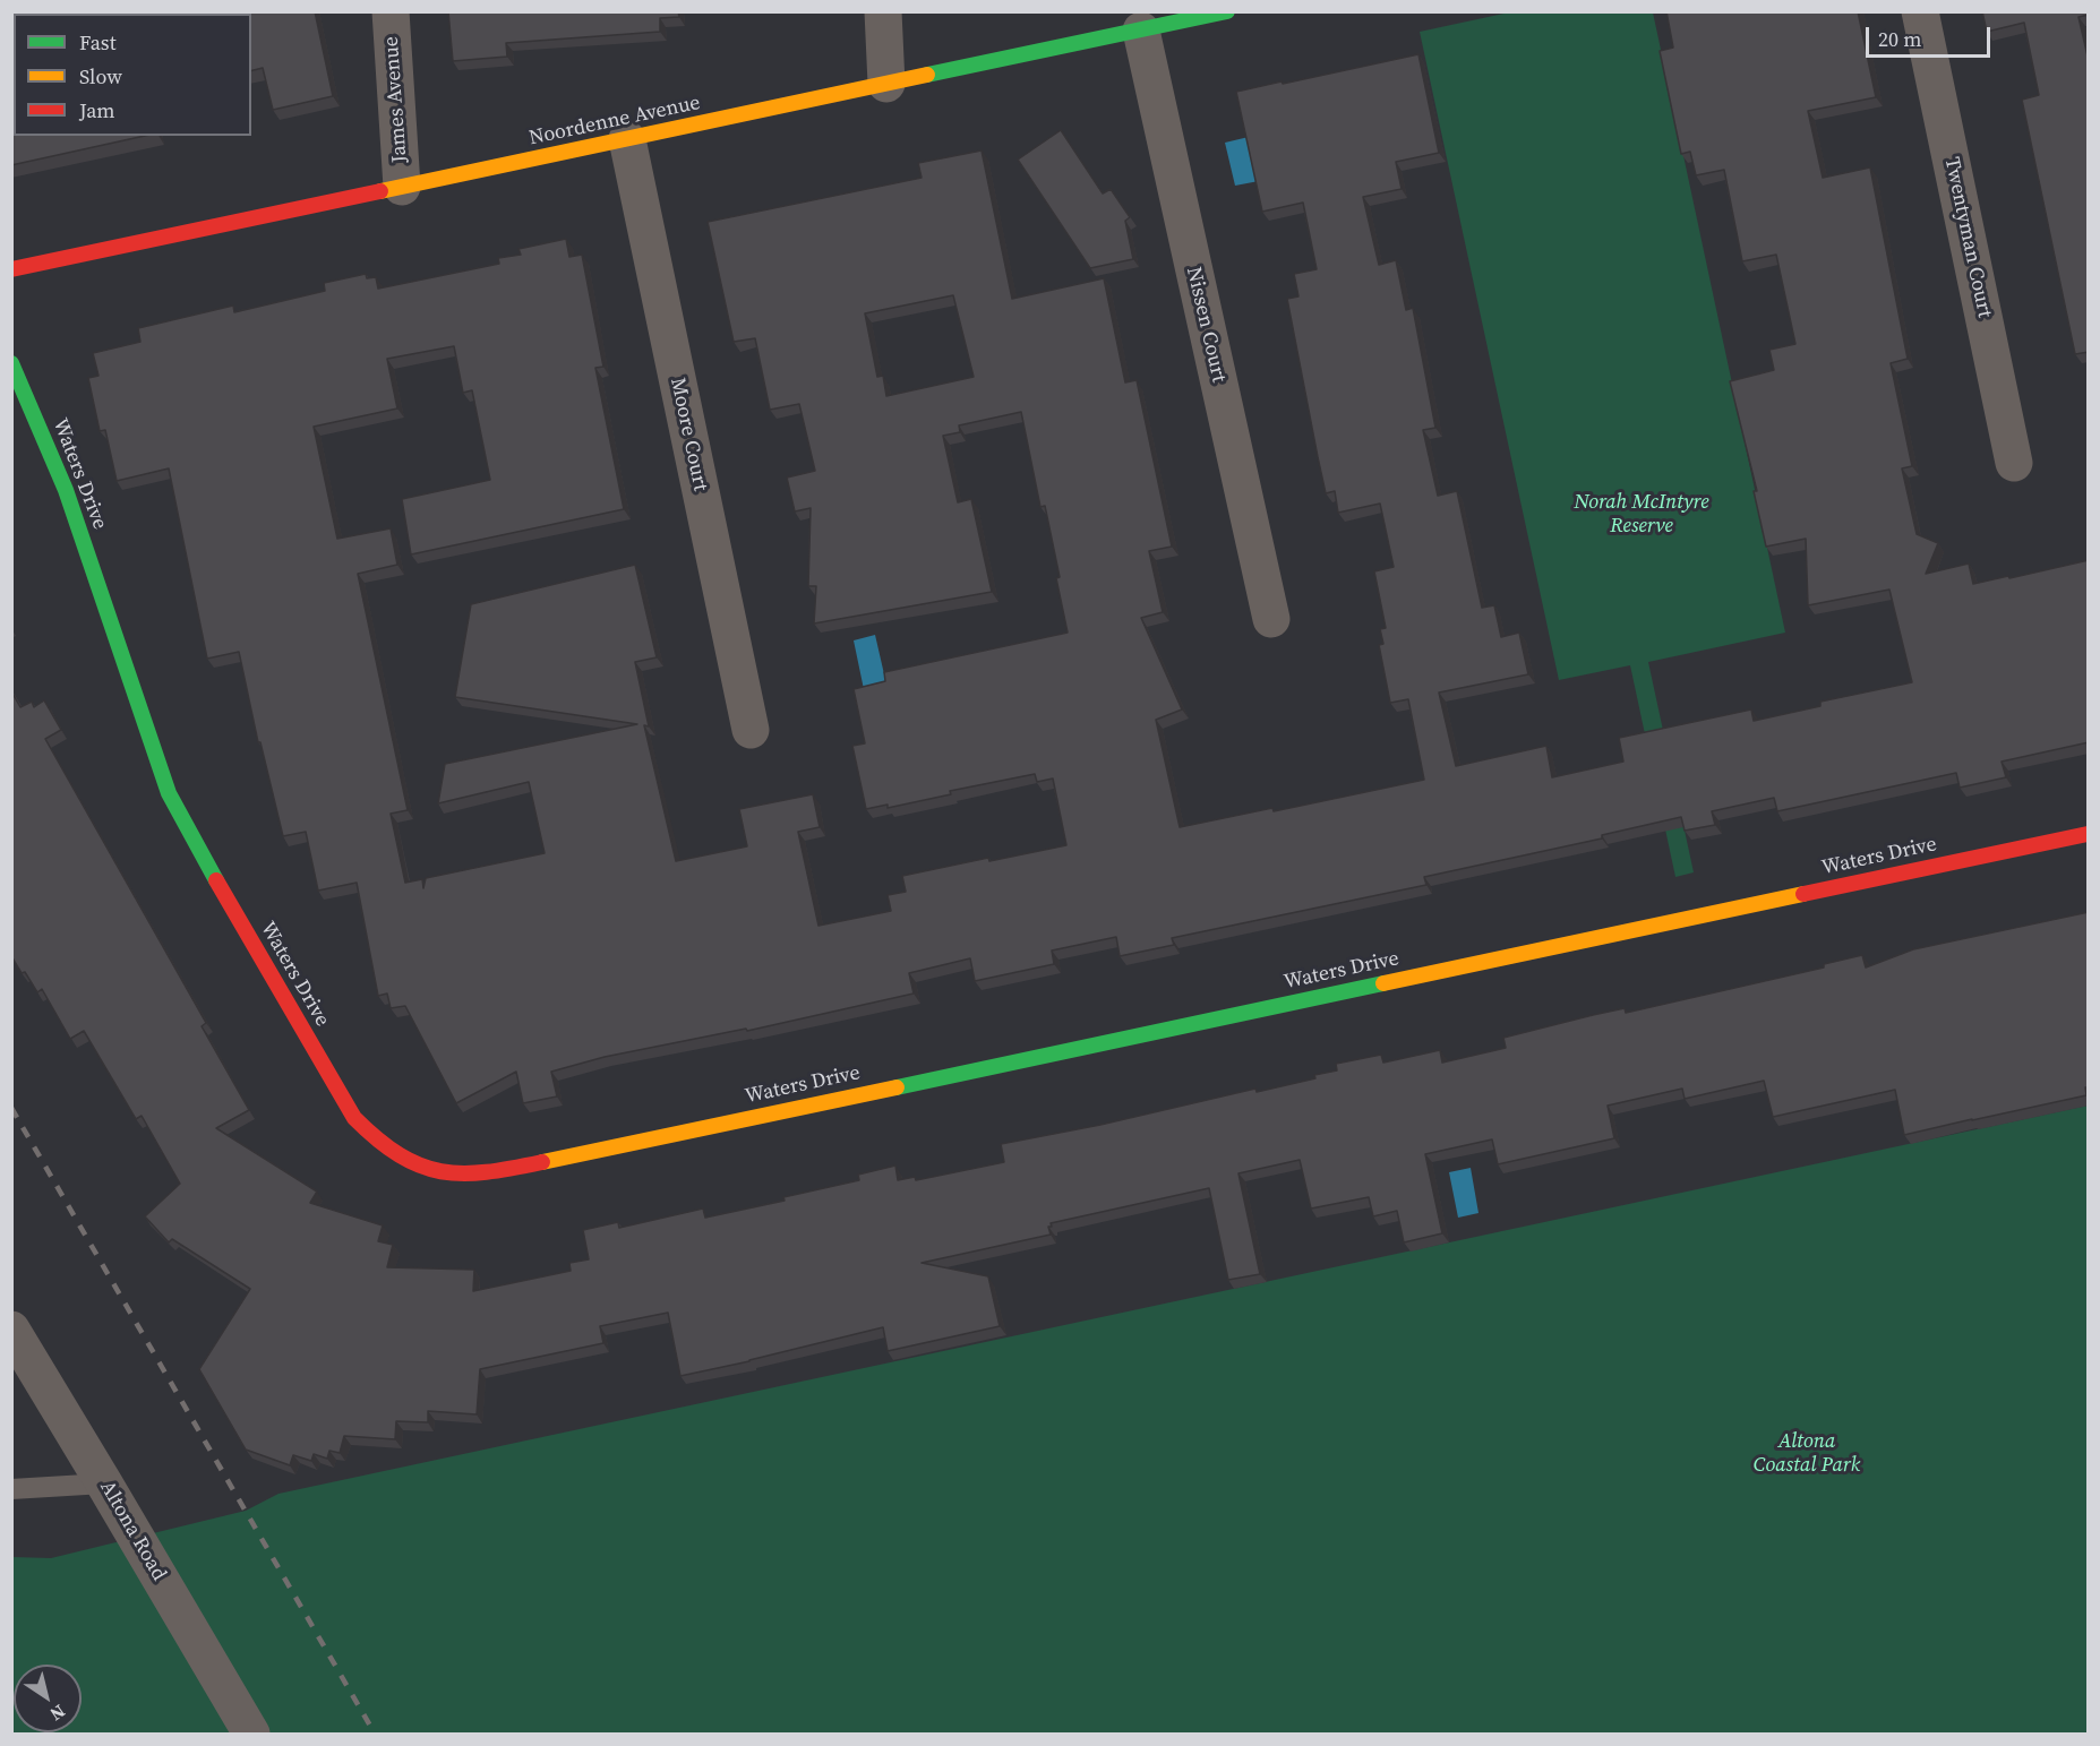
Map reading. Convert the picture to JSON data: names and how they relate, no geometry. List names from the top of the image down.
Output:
{
  "streets": {
    "street": [
      "James Avenue",
      "Noordenne Avenue",
      "Twentyman Court",
      "Nissen Court",
      "Moore Court",
      "Waters Drive",
      "Altona Road"
    ]
  },
  "crossings": [
    ["James Avenue", "Noordenne Avenue"],
    ["Noordenne Avenue", "Nissen Court"],
    ["Noordenne Avenue", "Moore Court"]
  ],
  "parks": ["Norah McIntyre Reserve", "Altona Coastal Park"],
  "legend": ["Fast", "Slow", "Jam"],
  "scale_bar": "20 m",
  "north": "bottom right"
}
